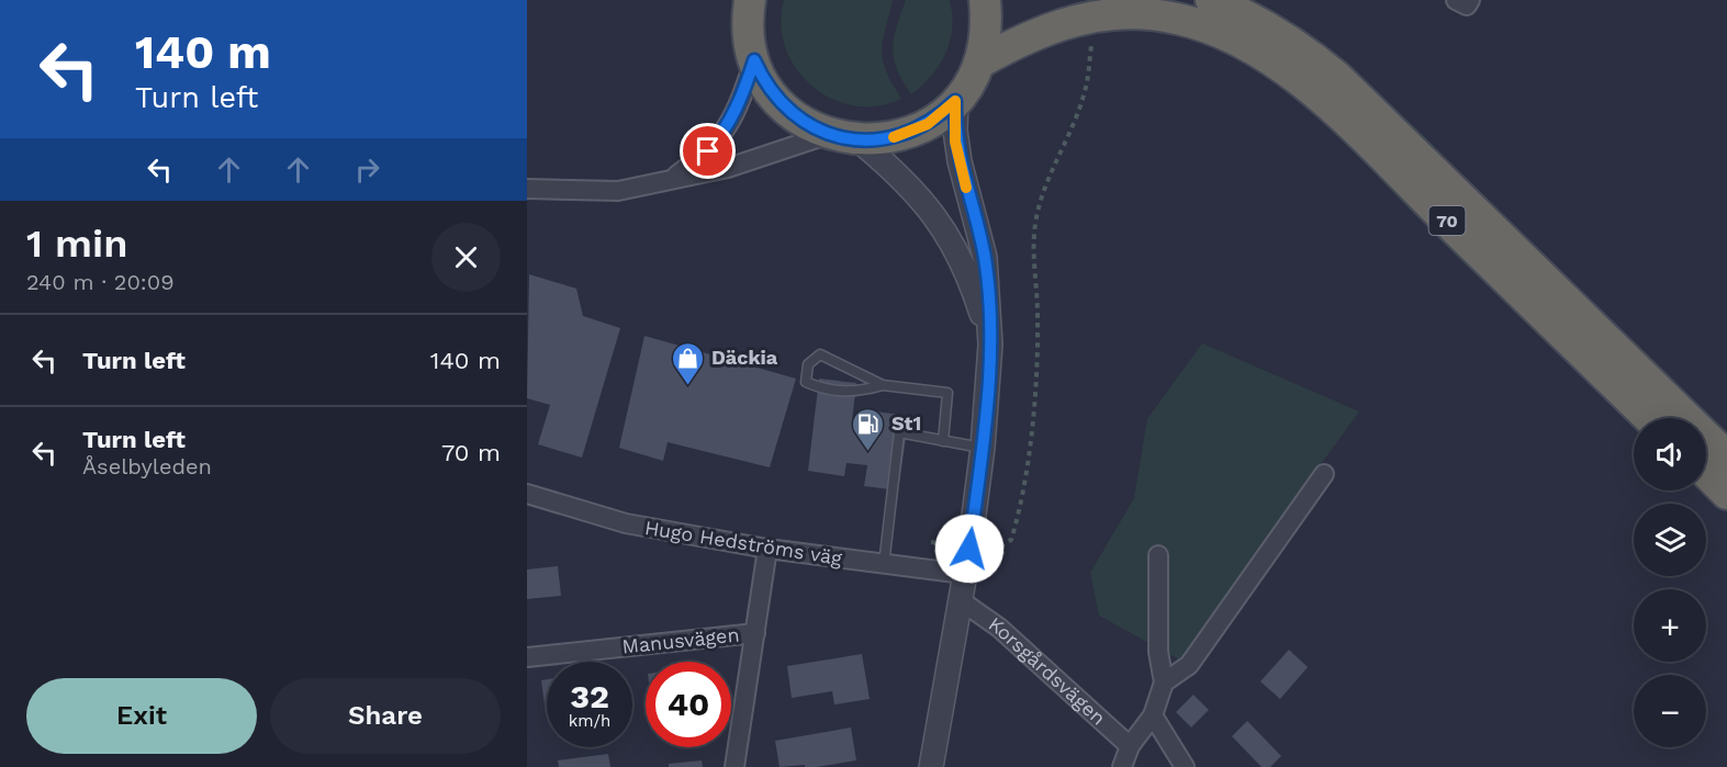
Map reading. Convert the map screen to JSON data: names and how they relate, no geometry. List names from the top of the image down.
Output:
{
  "streets": {
    "highway": ["70"],
    "street": ["Hugo Hedströms väg", "Manusvägen", "Korsgårdsvägen"]
  },
  "crossings": [
    ["Hugo Hedströms väg", "Korsgårdsvägen"]
  ],
  "places": {
    "shop": ["Däckia"],
    "fuel station": ["St1"]
  },
  "page": {
    "turn": ["140 m", "Turn left"],
    "heading": ["1 min", "240 m · 20:09"],
    "list": [
      {
        "name": "Turn left",
        "value": "140 m"
      },
      {
        "name": "Turn left",
        "note": "Åselbyleden",
        "value": "70 m"
      }
    ],
    "map_buttons": ["+", "−"],
    "speed": "32 km/h",
    "limit": "40",
    "buttons": ["Exit", "Share"]
  }
}
